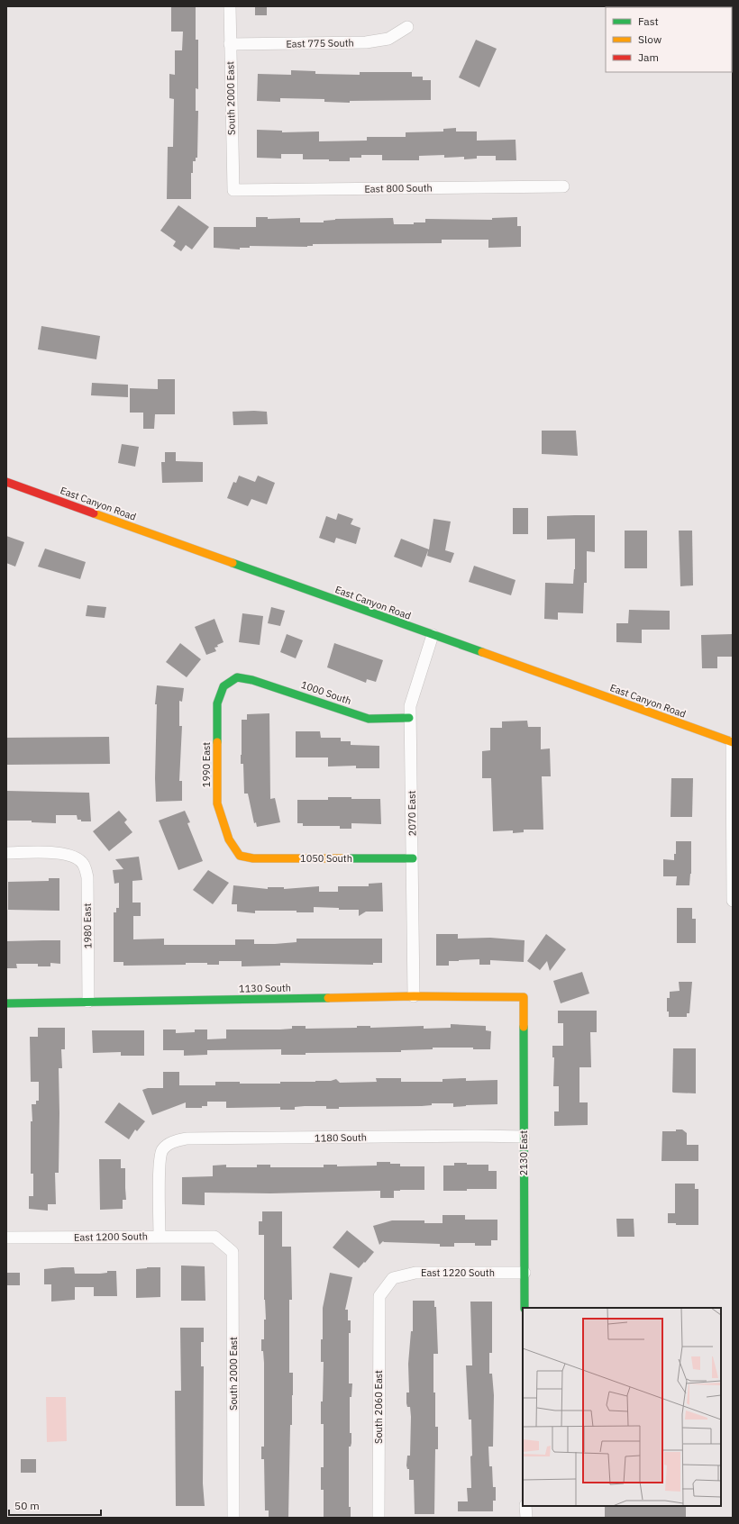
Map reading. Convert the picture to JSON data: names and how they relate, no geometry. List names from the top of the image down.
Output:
{
  "streets": {
    "street": [
      "East 775 South",
      "South 2000 East",
      "East 800 South",
      "East Canyon Road",
      "1000 South",
      "1990 East",
      "2070 East",
      "1050 South",
      "1980 East",
      "1130 South",
      "1180 South",
      "2130 East",
      "East 1200 South",
      "East 1220 South",
      "South 2060 East"
    ]
  },
  "crossings": [
    ["East 775 South", "South 2000 East"],
    ["South 2000 East", "East 800 South"],
    ["South 2000 East", "East 1200 South"],
    ["East Canyon Road", "2070 East"],
    ["1000 South", "1990 East"],
    ["1000 South", "2070 East"],
    ["1990 East", "1050 South"],
    ["2070 East", "1050 South"],
    ["2070 East", "1130 South"],
    ["1980 East", "1130 South"],
    ["1130 South", "2130 East"],
    ["1180 South", "2130 East"],
    ["1180 South", "East 1200 South"],
    ["2130 East", "East 1220 South"],
    ["East 1220 South", "South 2060 East"]
  ],
  "legend": ["Fast", "Slow", "Jam"],
  "scale_bar": "50 m"
}
